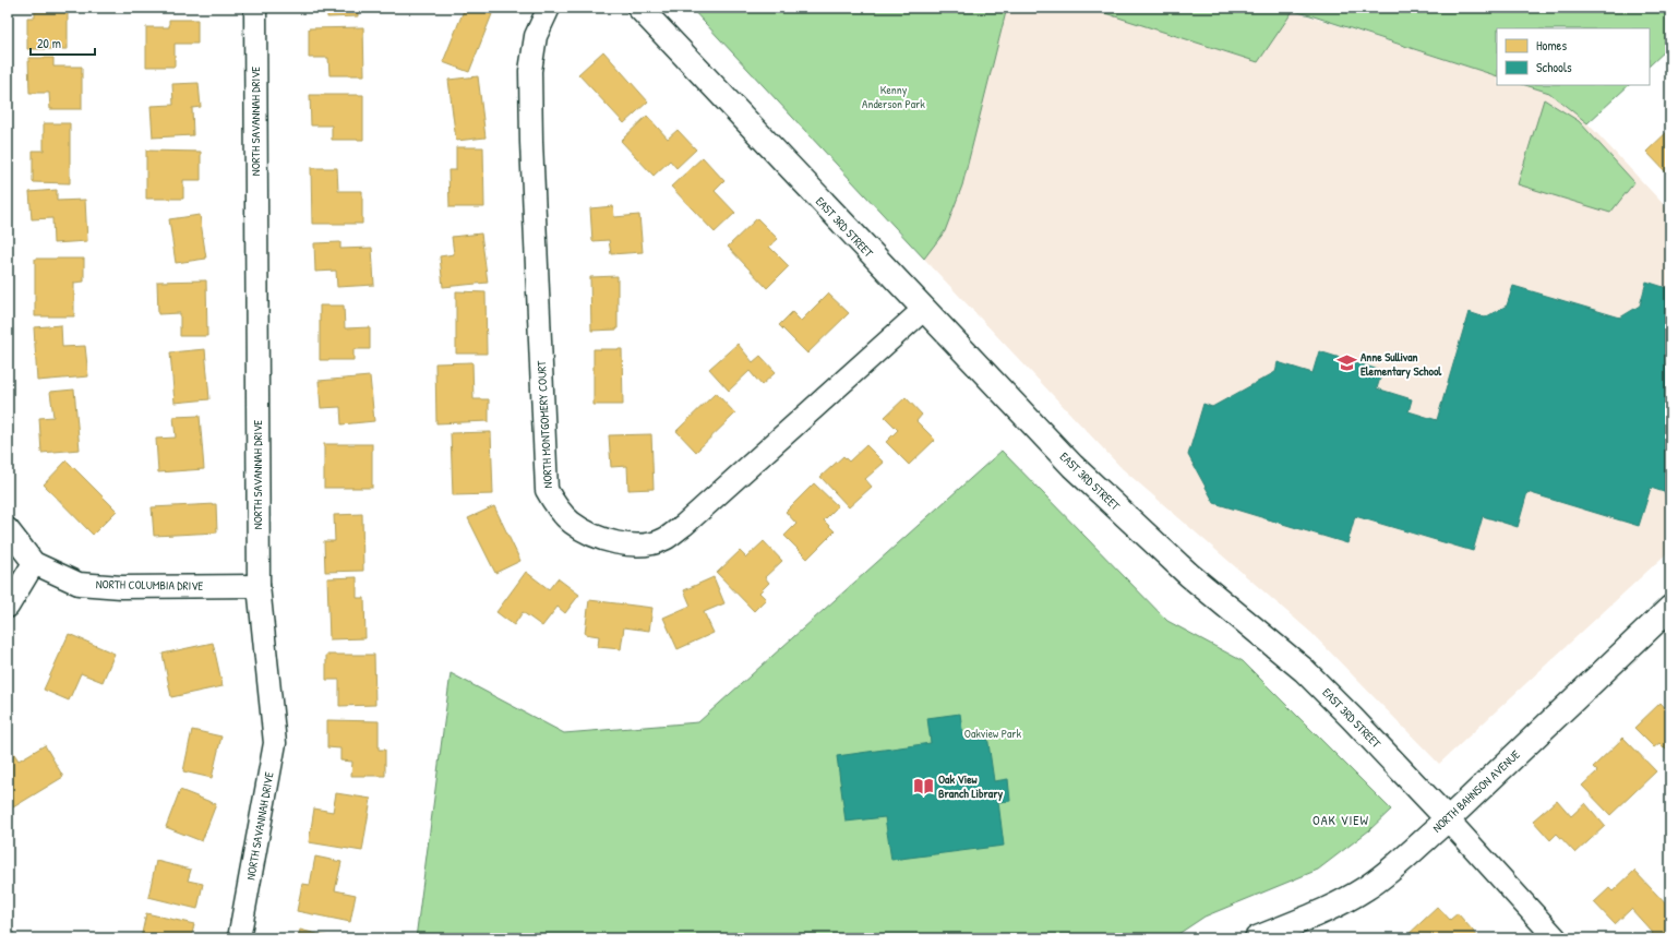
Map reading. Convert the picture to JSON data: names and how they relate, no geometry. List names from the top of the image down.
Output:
{
  "streets": {
    "street": [
      "NORTH SAVANNAH DRIVE",
      "EAST 3RD STREET",
      "NORTH MONTGOMERY COURT",
      "NORTH COLUMBIA DRIVE",
      "NORTH BAHNSON AVENUE"
    ]
  },
  "crossings": [
    ["NORTH SAVANNAH DRIVE", "NORTH COLUMBIA DRIVE"],
    ["EAST 3RD STREET", "NORTH MONTGOMERY COURT"],
    ["EAST 3RD STREET", "NORTH BAHNSON AVENUE"]
  ],
  "districts": ["OAK VIEW"],
  "parks": ["Kenny Anderson Park", "Oakview Park"],
  "places": {
    "school or university": ["Anne Sullivan Elementary School"],
    "library": ["Oak View Branch Library"]
  },
  "legend": ["Homes", "Schools"],
  "scale_bar": "20 m"
}
